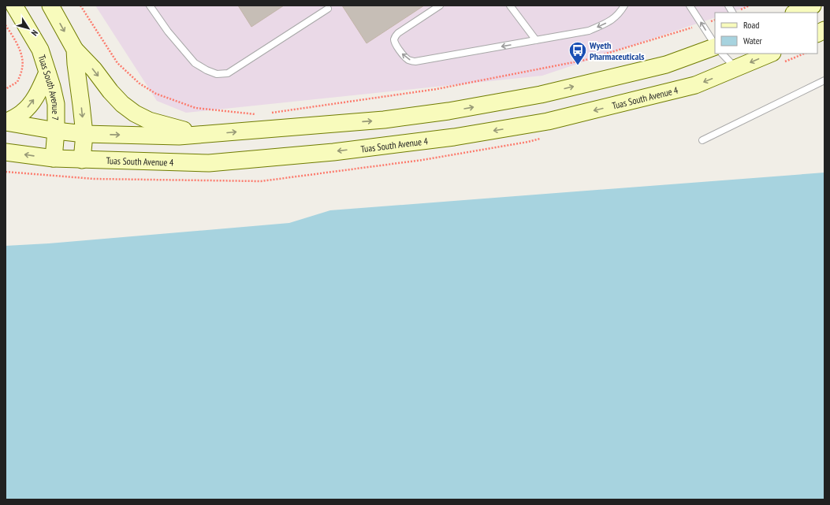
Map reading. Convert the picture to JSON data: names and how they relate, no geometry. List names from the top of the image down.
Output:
{
  "streets": {
    "street": ["Tuas South Avenue 7", "Tuas South Avenue 4"]
  },
  "crossings": [
    ["Tuas South Avenue 7", "Tuas South Avenue 4"]
  ],
  "places": {
    "bus stop": ["Wyeth Pharmaceuticals"]
  },
  "legend": ["Road", "Water"],
  "north": "bottom right"
}
